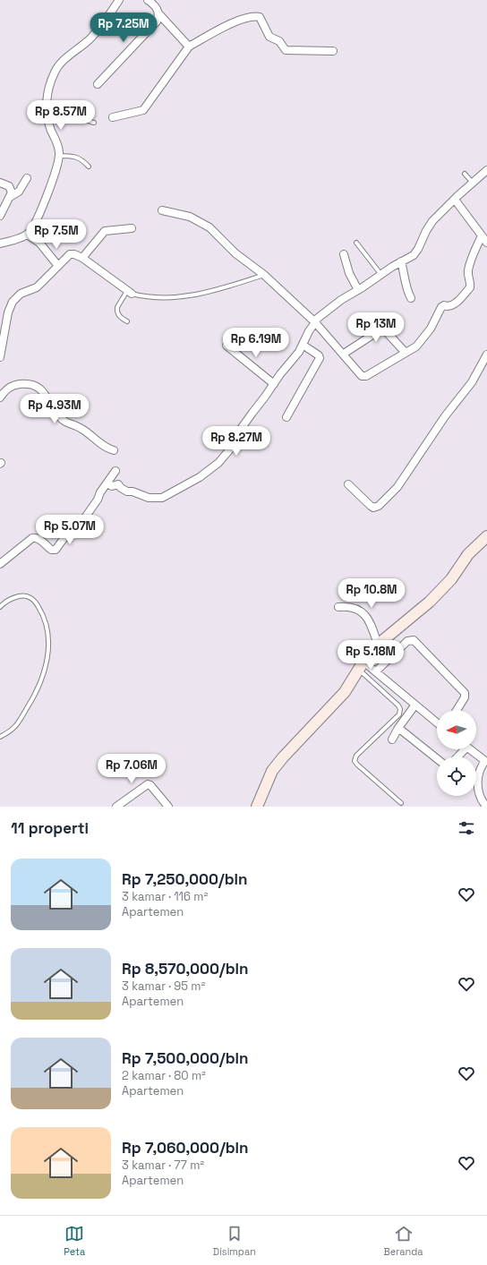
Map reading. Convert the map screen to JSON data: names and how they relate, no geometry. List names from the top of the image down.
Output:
{
  "north": "left",
  "page": {
    "price": [
      "Rp 7.25M",
      "Rp 8.57M",
      "Rp 7.5M",
      "Rp 13M",
      "Rp 6.19M",
      "Rp 4.93M",
      "Rp 8.27M",
      "Rp 5.07M",
      "Rp 10.8M",
      "Rp 5.18M",
      "Rp 7.06M"
    ],
    "heading": "11 properti",
    "list": [
      {
        "name": "Rp 7,250,000/bln",
        "note": "3 kamar · 116 m² · Apartemen"
      },
      {
        "name": "Rp 8,570,000/bln",
        "note": "3 kamar · 95 m² · Apartemen"
      },
      {
        "name": "Rp 7,500,000/bln",
        "note": "2 kamar · 80 m² · Apartemen"
      },
      {
        "name": "Rp 7,060,000/bln",
        "note": "3 kamar · 77 m² · Apartemen"
      }
    ],
    "tabs": ["Peta", "Disimpan", "Beranda"]
  }
}
